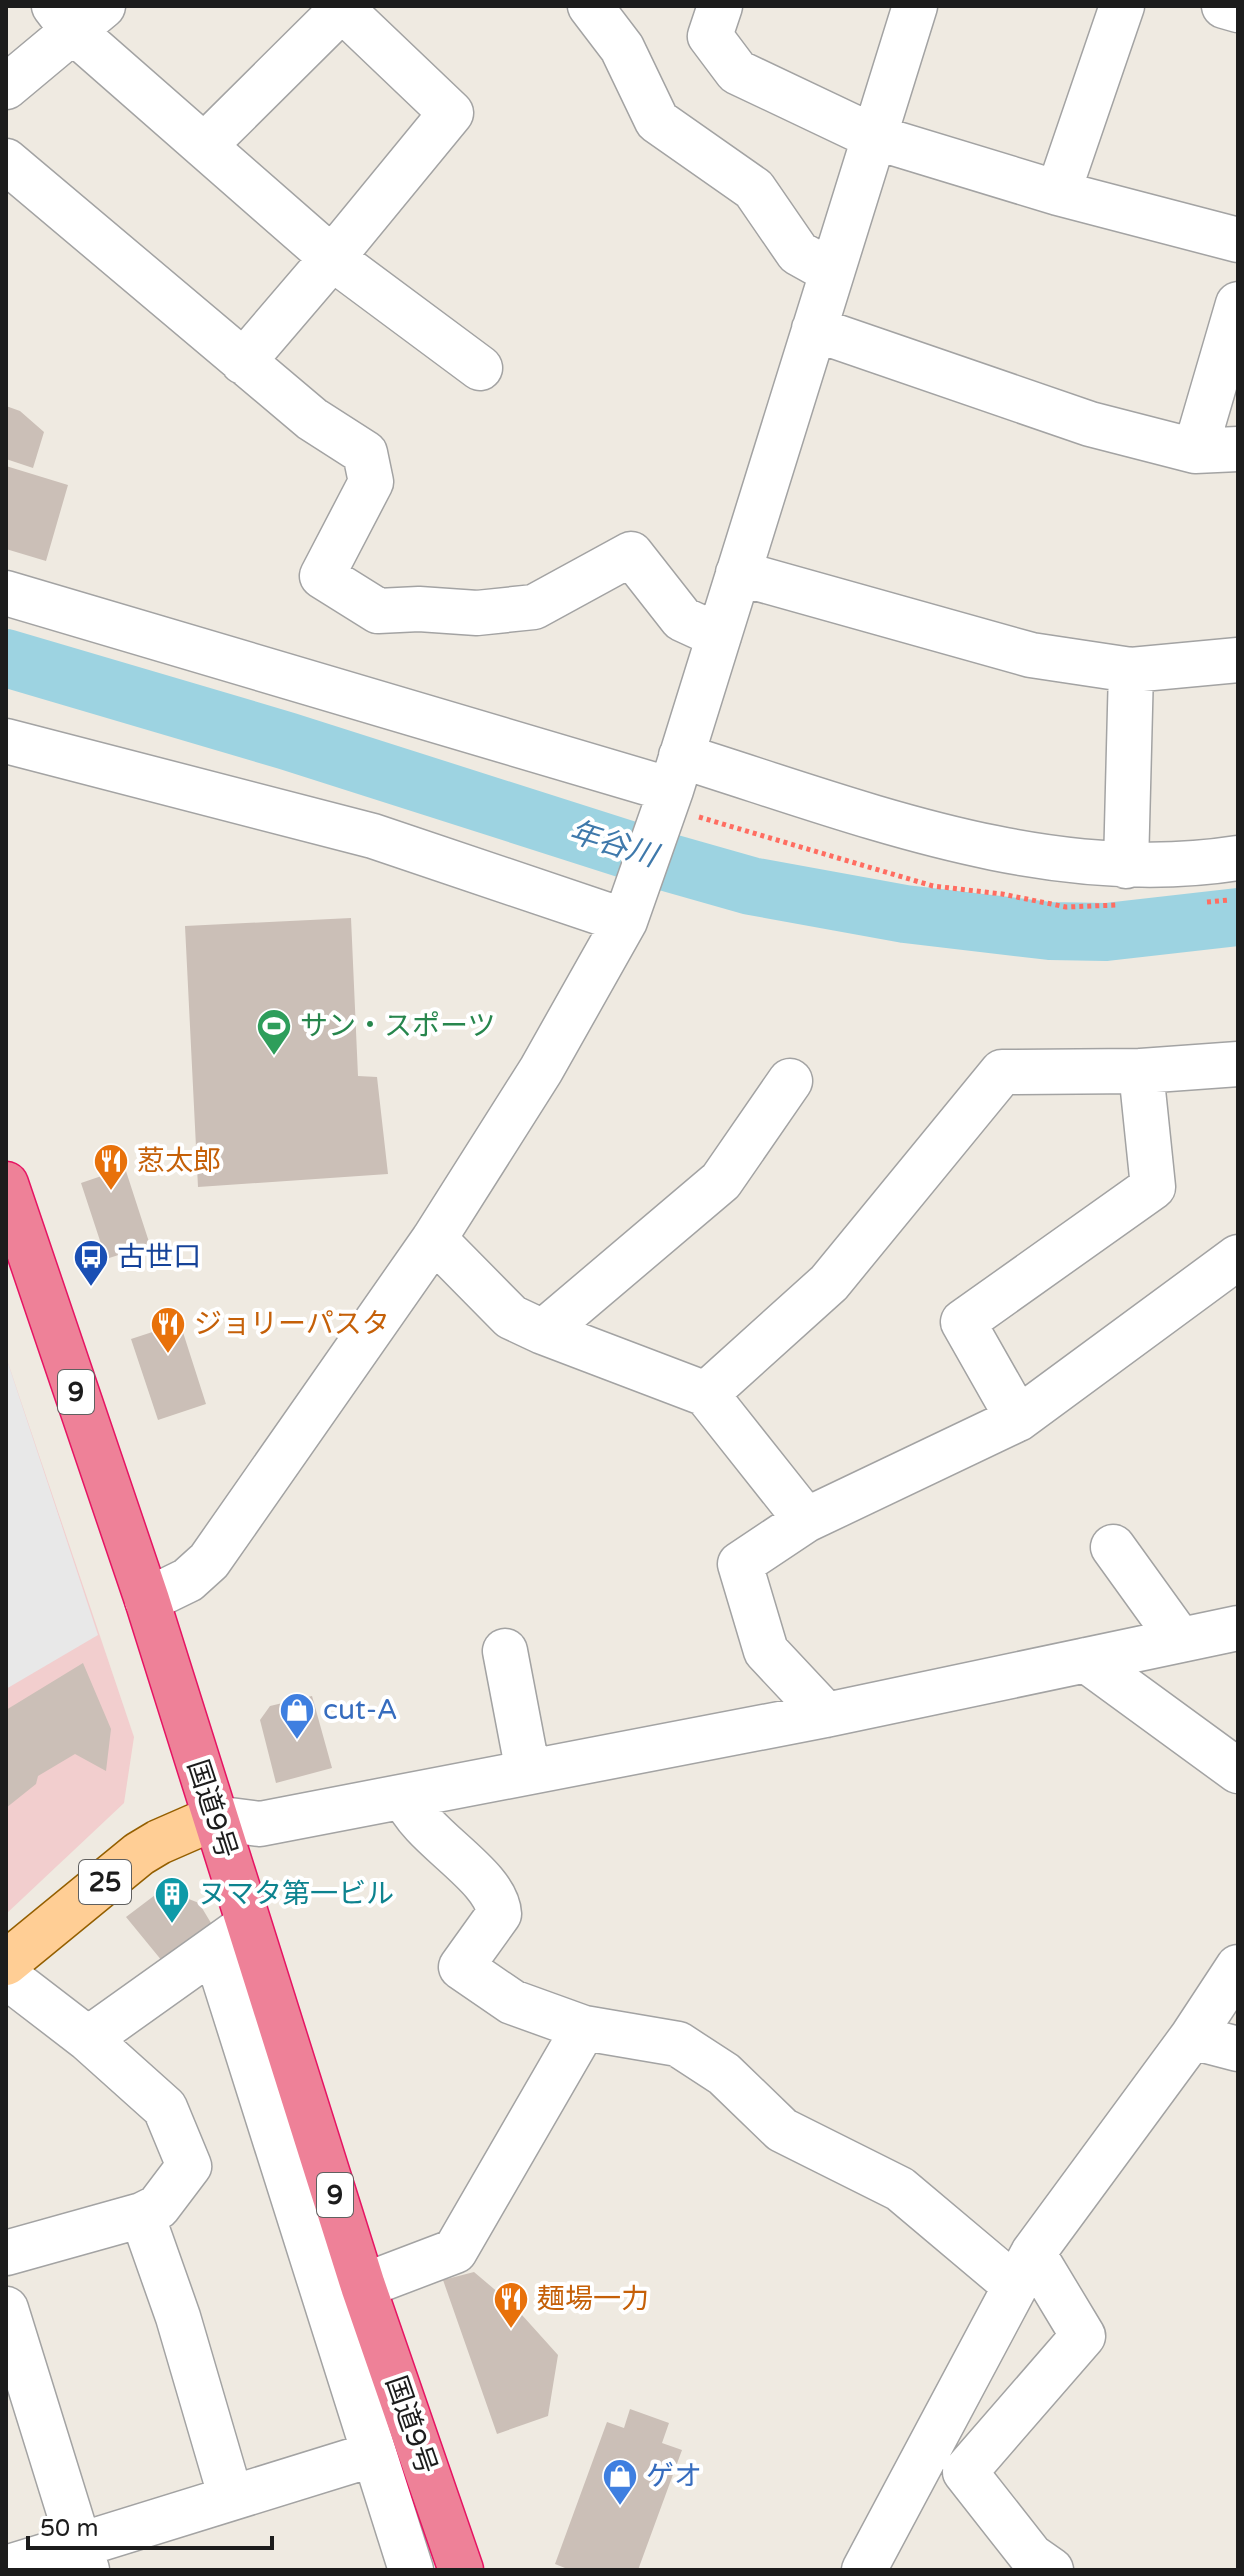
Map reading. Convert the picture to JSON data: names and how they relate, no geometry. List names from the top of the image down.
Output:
{
  "streets": {
    "highway": ["9", "国道9号"],
    "main road": ["25"]
  },
  "crossings": [
    ["国道9号", "25"]
  ],
  "water": ["年谷川"],
  "places": {
    "sports": ["サン・スポーツ"],
    "restaurant": ["荵太郎", "ジョリーパスタ", "麺場一力"],
    "bus stop": ["古世口"],
    "shop": ["cut-A", "ゲオ"],
    "building": ["ヌマタ第一ビル"]
  },
  "scale_bar": "50 m"
}
